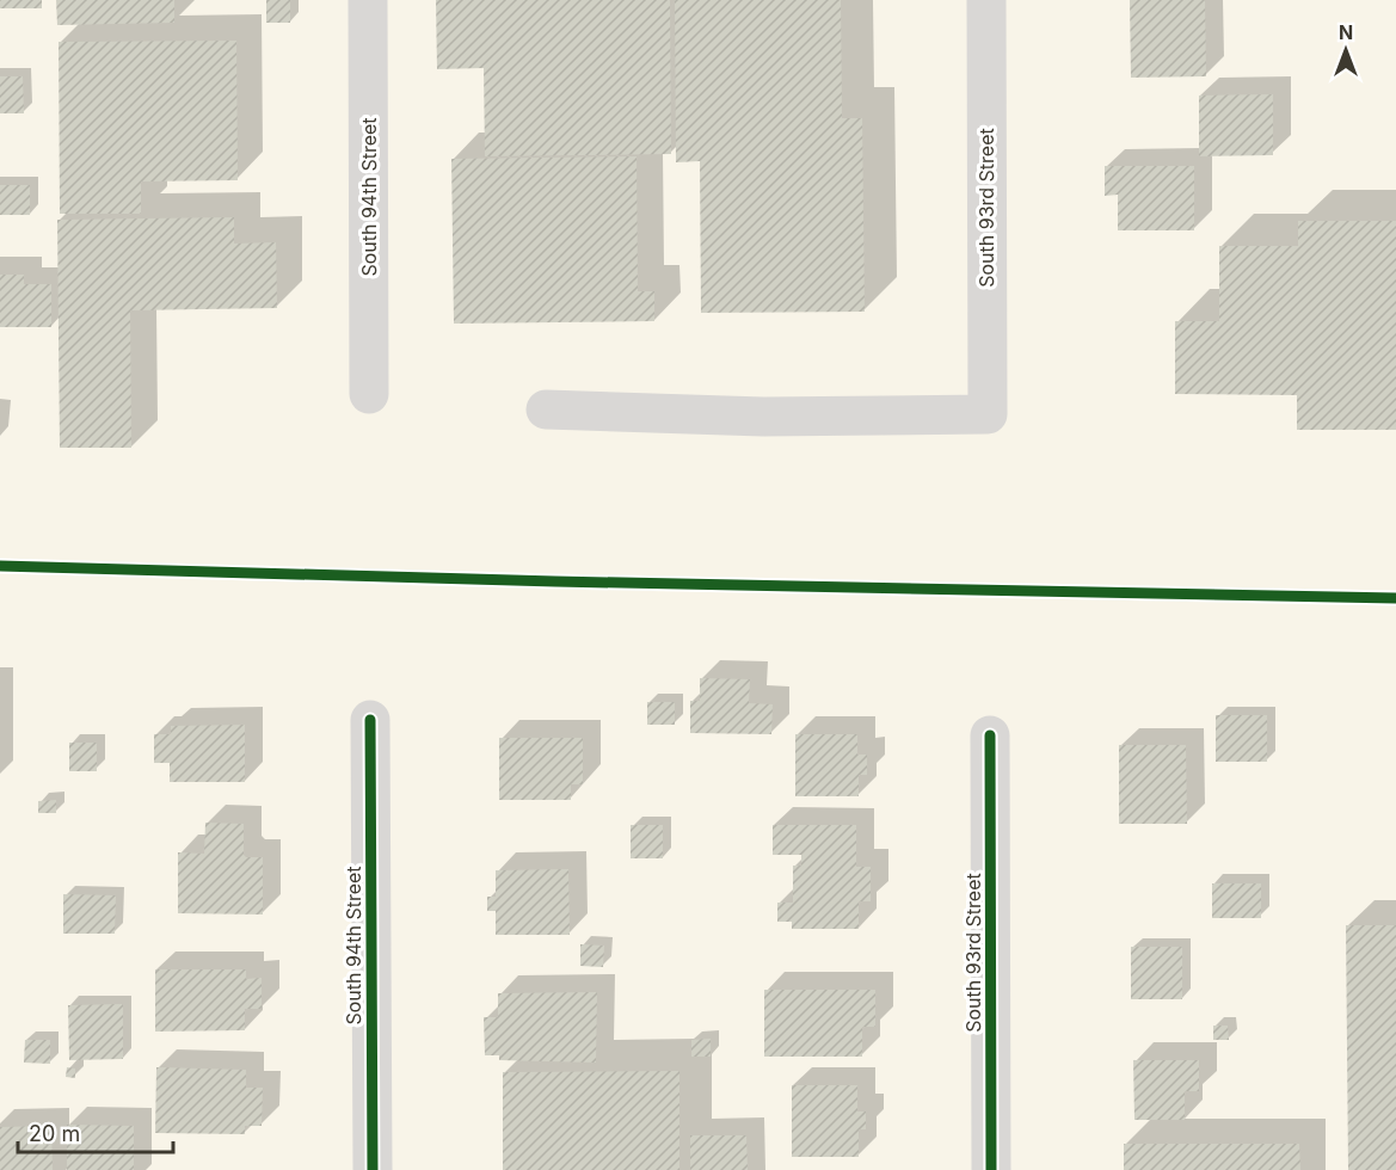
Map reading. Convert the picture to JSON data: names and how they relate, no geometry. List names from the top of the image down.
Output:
{
  "streets": {
    "street": ["South 94th Street", "South 93rd Street"]
  },
  "scale_bar": "20 m",
  "north": "top"
}
